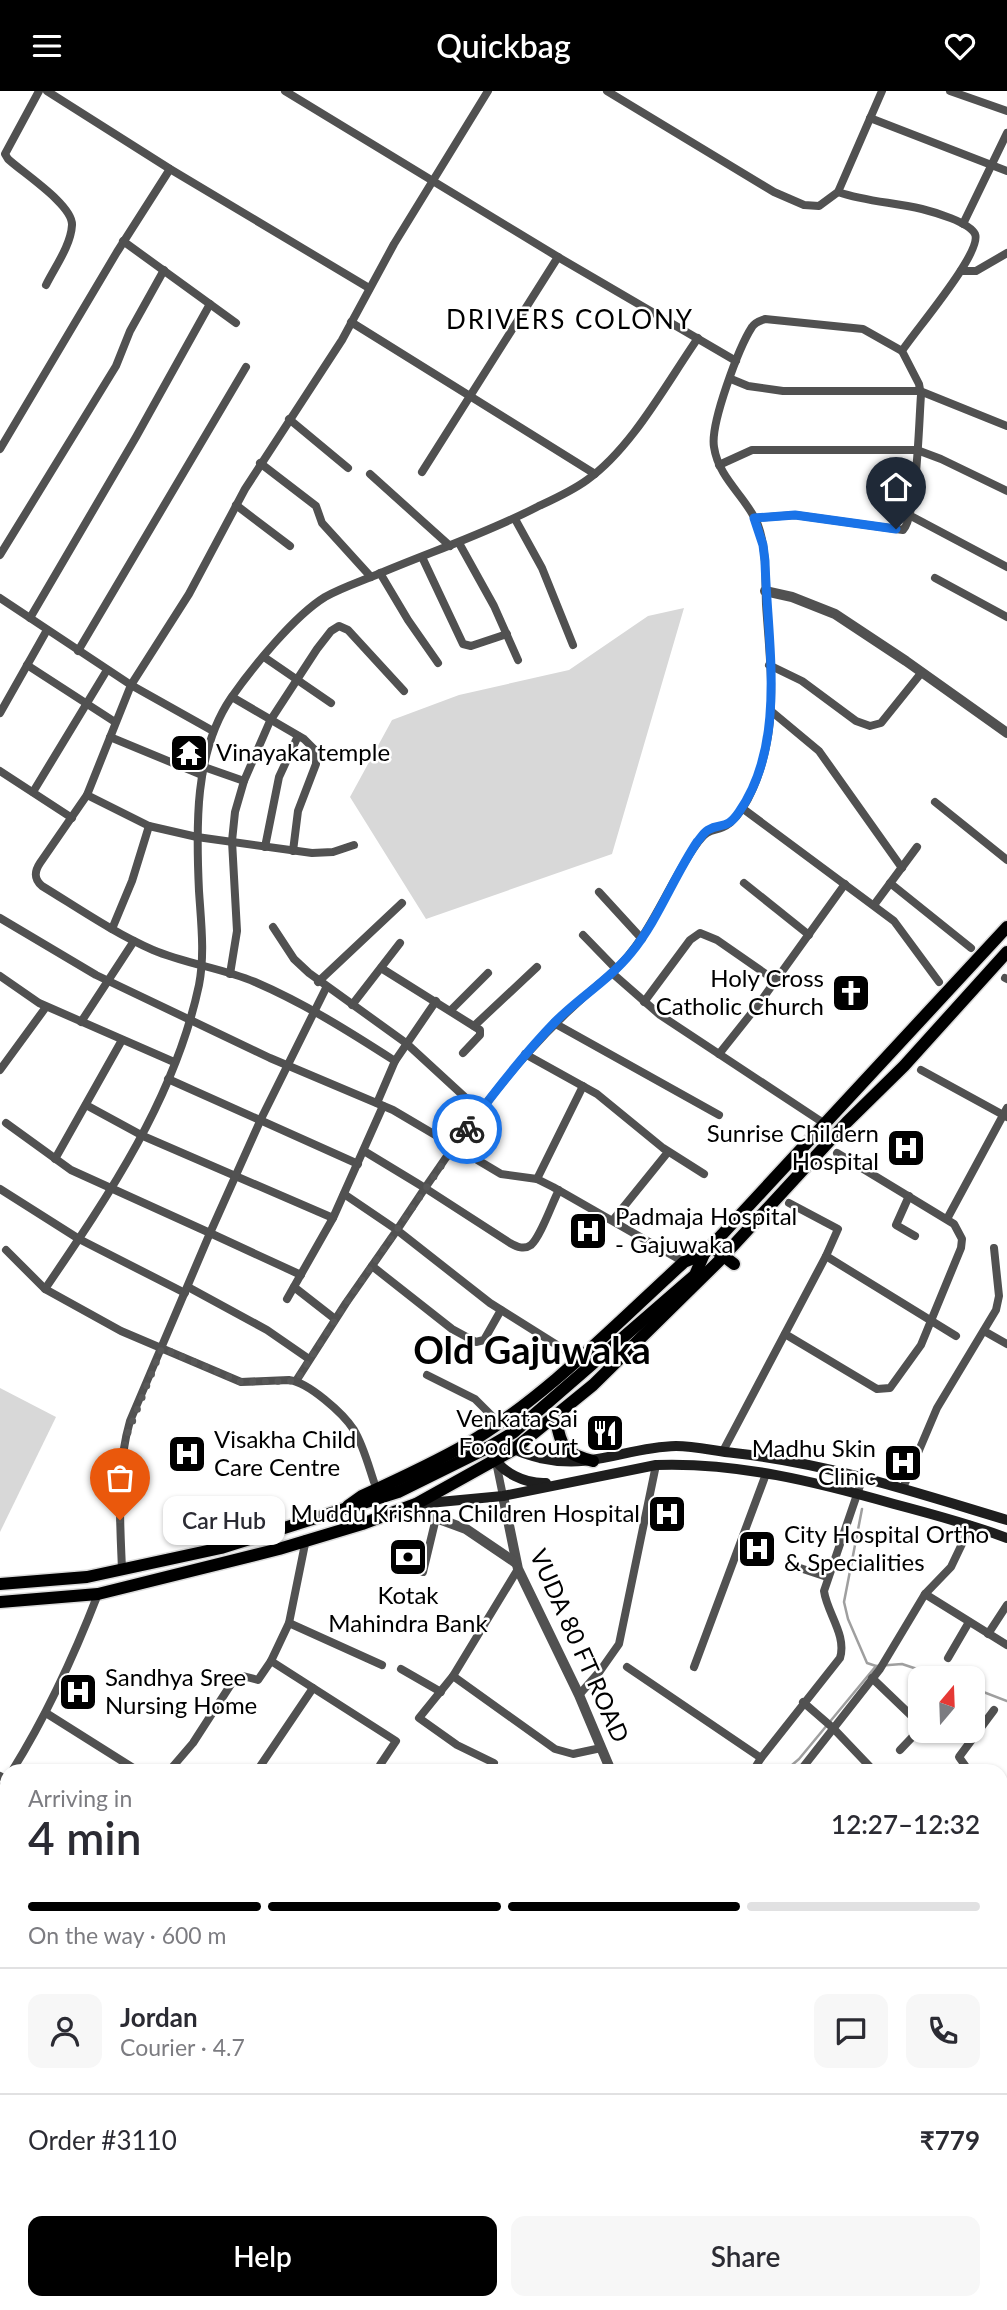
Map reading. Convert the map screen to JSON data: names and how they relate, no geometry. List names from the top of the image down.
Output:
{
  "streets": {
    "street": ["VUDA 80 FT ROAD"]
  },
  "districts": ["DRIVERS COLONY", "Old Gajuwaka"],
  "places": {
    "temple": ["Vinayaka temple"],
    "church": ["Holy Cross Catholic Church"],
    "hospital": [
      "Sunrise Childern Hospital",
      "Padmaja Hospital - Gajuwaka",
      "Visakha Child Care Centre",
      "Madhu Skin Clinic",
      "Muddu Krishna Children Hospital",
      "City Hospital Ortho & Specialities",
      "Sandhya Sree Nursing Home"
    ],
    "restaurant": ["Venkata Sai Food Court"],
    "other": ["Car Hub"],
    "bank": ["Kotak Mahindra Bank"]
  },
  "north": "top",
  "page": {
    "header": "Quickbag",
    "bubble": "Car Hub",
    "heading": ["4 min", "Arriving in", "12:27–12:32"],
    "panel": [
      "Jordan",
      "Courier · 4.7",
      "Order #3110",
      "₹779"
    ],
    "bar": "On the way · 600 m",
    "buttons": ["Help", "Share"]
  }
}
